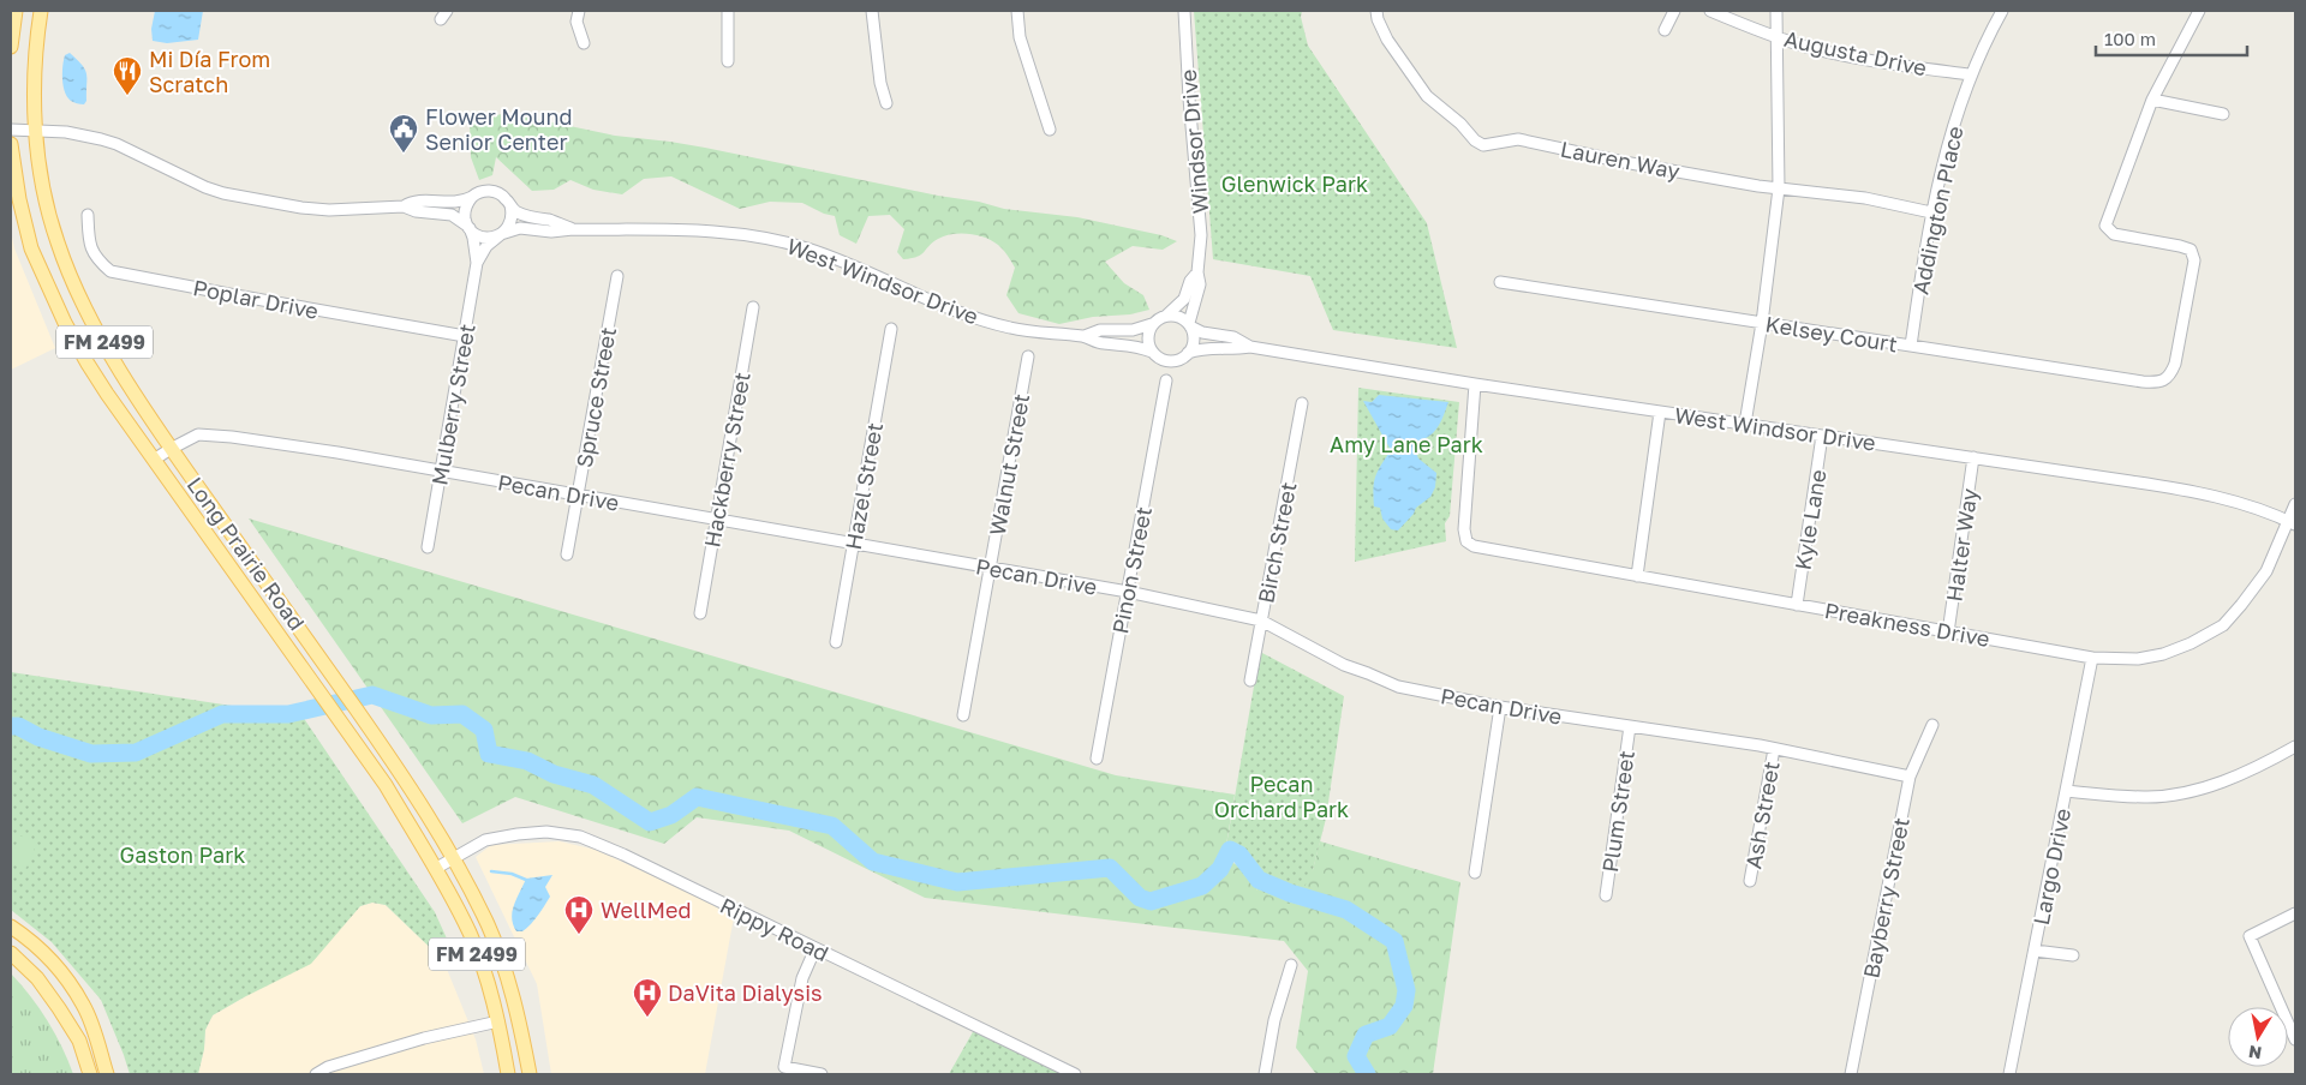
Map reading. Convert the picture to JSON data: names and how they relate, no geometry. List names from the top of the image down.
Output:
{
  "streets": {
    "main road": ["FM 2499", "Long Prairie Road"],
    "street": [
      "Augusta Drive",
      "Windsor Drive",
      "Lauren Way",
      "Addington Place",
      "West Windsor Drive",
      "Poplar Drive",
      "Kelsey Court",
      "Spruce Street",
      "Mulberry Street",
      "Hackberry Street",
      "Walnut Street",
      "Hazel Street",
      "Pecan Drive",
      "Kyle Lane",
      "Birch Street",
      "Halter Way",
      "Pinon Street",
      "Preakness Drive",
      "Plum Street",
      "Ash Street",
      "Largo Drive",
      "Bayberry Street",
      "Rippy Road"
    ]
  },
  "crossings": [
    ["Augusta Drive", "Addington Place"],
    ["Windsor Drive", "West Windsor Drive"],
    ["Lauren Way", "Addington Place"],
    ["Addington Place", "Kelsey Court"],
    ["West Windsor Drive", "Mulberry Street"],
    ["West Windsor Drive", "Kyle Lane"],
    ["West Windsor Drive", "Halter Way"],
    ["West Windsor Drive", "Long Prairie Road"],
    ["West Windsor Drive", "Preakness Drive"],
    ["Poplar Drive", "Mulberry Street"],
    ["Spruce Street", "Pecan Drive"],
    ["Mulberry Street", "Pecan Drive"],
    ["Hackberry Street", "Pecan Drive"],
    ["Walnut Street", "Pecan Drive"],
    ["Hazel Street", "Pecan Drive"],
    ["Pecan Drive", "Birch Street"],
    ["Pecan Drive", "Long Prairie Road"],
    ["Pecan Drive", "Pinon Street"],
    ["Pecan Drive", "Plum Street"],
    ["Pecan Drive", "Ash Street"],
    ["Pecan Drive", "Bayberry Street"],
    ["Kyle Lane", "Preakness Drive"],
    ["Halter Way", "Preakness Drive"],
    ["Long Prairie Road", "Rippy Road"],
    ["Preakness Drive", "Largo Drive"]
  ],
  "parks": [
    "Glenwick Park",
    "Amy Lane Park",
    "Pecan Orchard Park",
    "Gaston Park"
  ],
  "places": {
    "restaurant": ["Mi Día From Scratch"],
    "public building": ["Flower Mound Senior Center"],
    "hospital": ["WellMed", "DaVita Dialysis"]
  },
  "scale_bar": "100 m",
  "north": "bottom"
}
